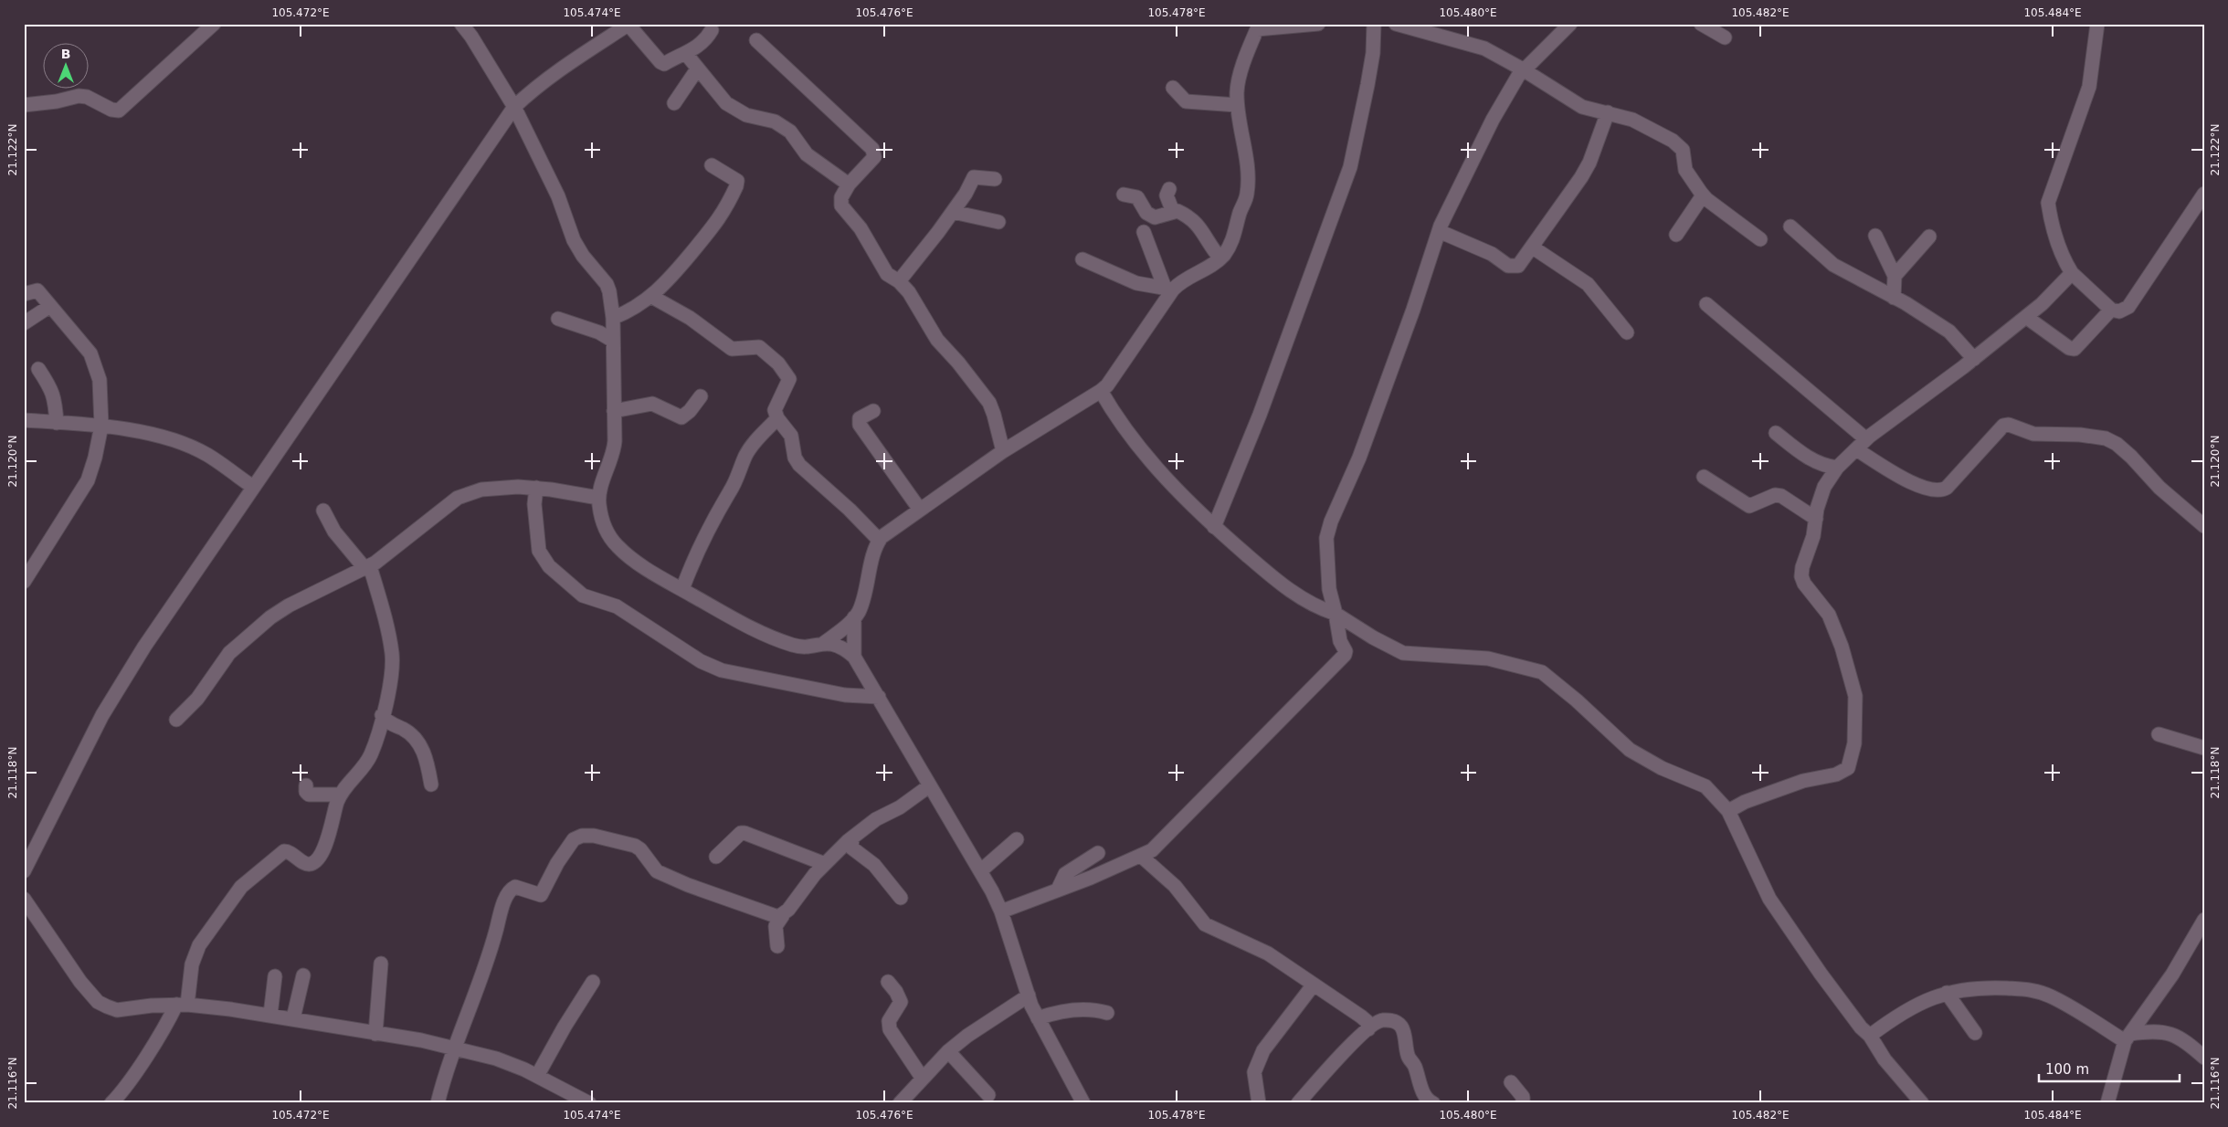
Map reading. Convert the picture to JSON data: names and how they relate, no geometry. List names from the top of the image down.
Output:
{
  "scale_bar": "100 m",
  "north": "top",
  "coordinates": [
    "105.472°E",
    "105.474°E",
    "105.476°E",
    "105.478°E",
    "105.480°E",
    "105.482°E",
    "105.484°E",
    "21.122°N",
    "21.120°N",
    "21.118°N",
    "21.116°N"
  ]
}
